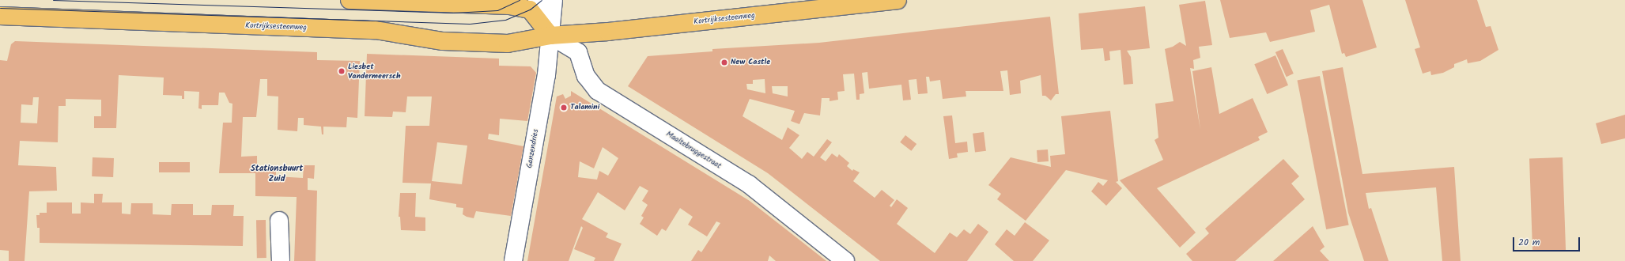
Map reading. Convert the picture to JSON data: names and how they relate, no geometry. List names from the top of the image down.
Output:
{
  "streets": {
    "main road": ["Kortrijksesteenweg"],
    "street": ["Ganzendries", "Maaltebruggestraat"]
  },
  "crossings": [
    ["Kortrijksesteenweg", "Ganzendries"],
    ["Kortrijksesteenweg", "Maaltebruggestraat"],
    ["Ganzendries", "Maaltebruggestraat"]
  ],
  "districts": ["Stationsbuurt Zuid"],
  "places": ["New Castle", "Liesbet Vandermeersch", "Talamini"],
  "scale_bar": "20 m"
}
